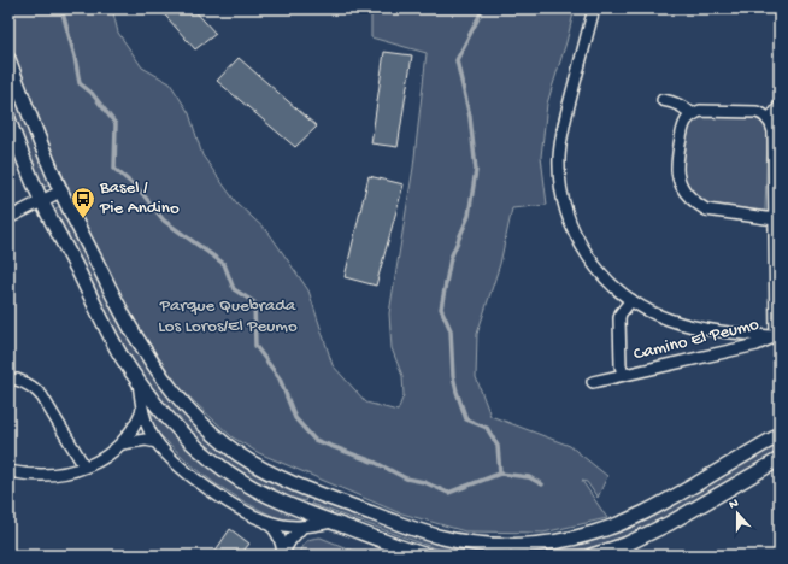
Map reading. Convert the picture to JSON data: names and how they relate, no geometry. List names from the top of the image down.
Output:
{
  "streets": {
    "street": ["Camino El Peumo"]
  },
  "parks": ["Parque Quebrada Los Loros/El Peumo"],
  "places": {
    "bus stop": ["Basel / Pie Andino"]
  },
  "north": "top"
}
